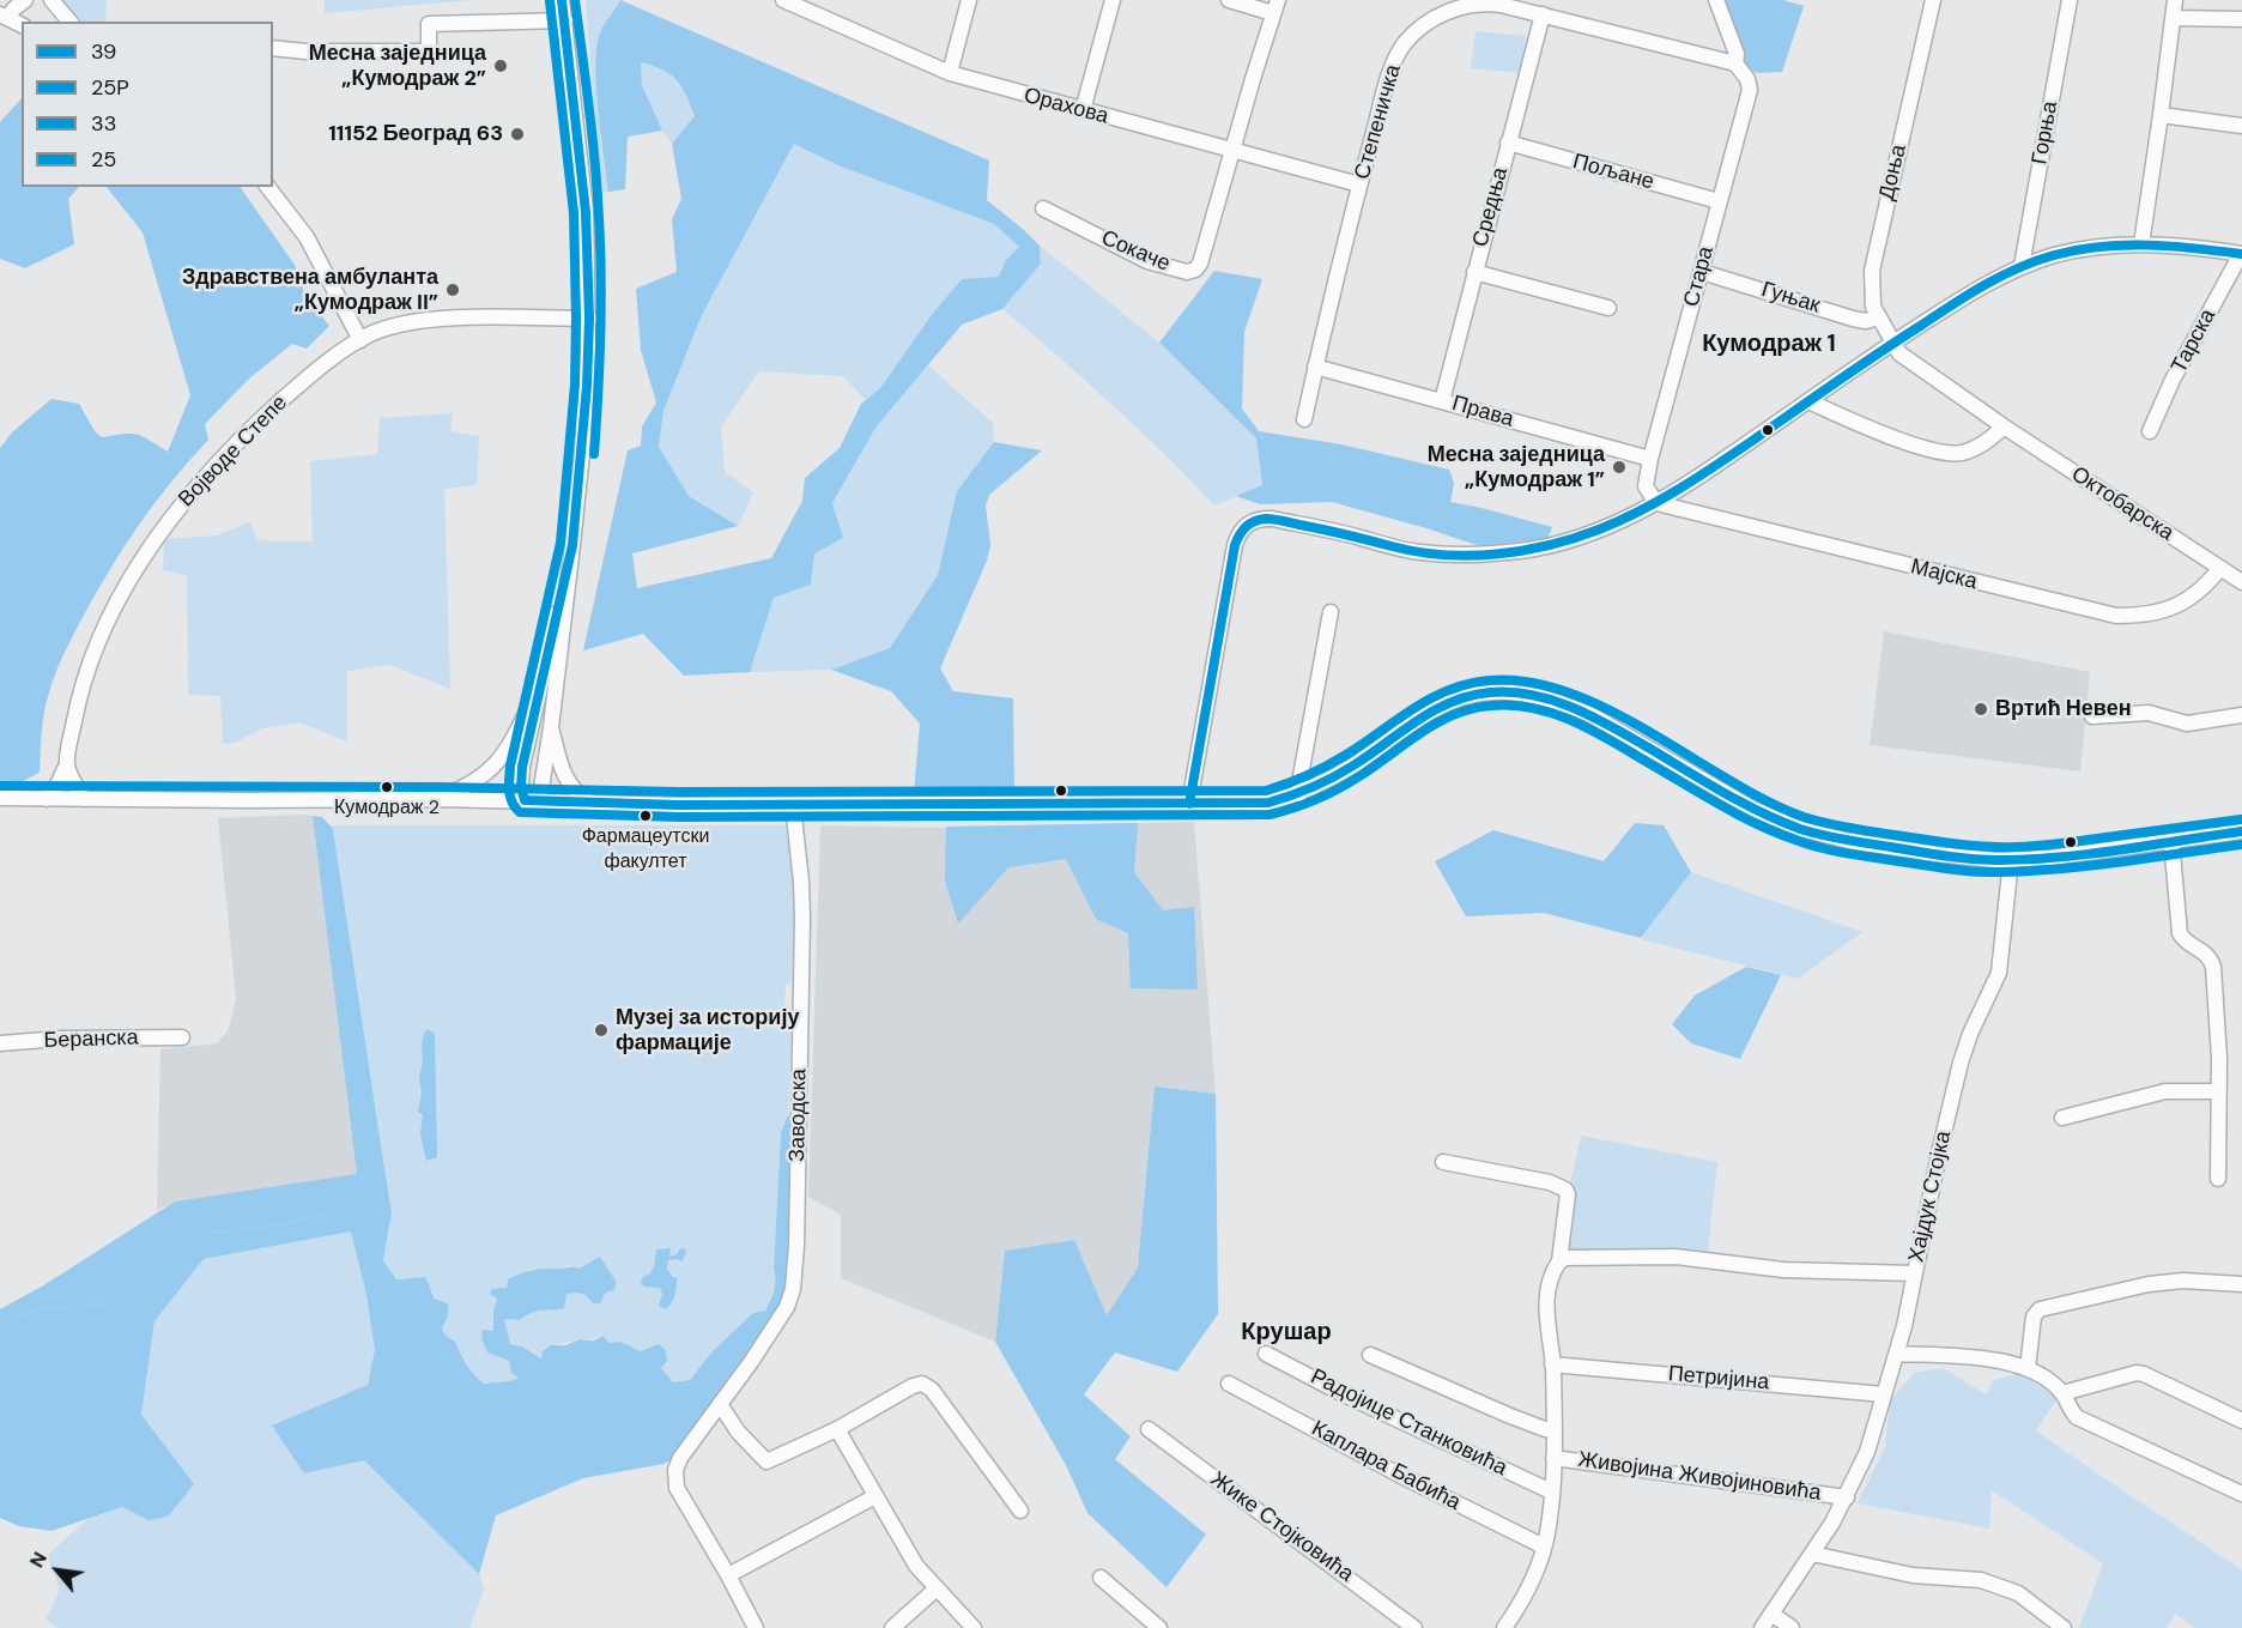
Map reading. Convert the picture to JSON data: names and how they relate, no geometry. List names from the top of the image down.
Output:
{
  "streets": {
    "street": [
      "Орахова",
      "Степеничка",
      "Горња",
      "Пољане",
      "Доња",
      "Средња",
      "Сокаче",
      "Стара",
      "Гуњак",
      "Тарска",
      "Права",
      "Војводе Степе",
      "Октобарска",
      "Мајска",
      "Беранска",
      "Заводска",
      "Хајдук Стојка",
      "Петријина",
      "Радојице Станковића",
      "Каплара Бабића",
      "Живојина Живојиновића",
      "Жике Стојковића"
    ]
  },
  "crossings": [
    ["Орахова", "Степеничка"],
    ["Орахова", "Сокаче"],
    ["Степеничка", "Средња"],
    ["Степеничка", "Стара"],
    ["Степеничка", "Права"],
    ["Пољане", "Средња"],
    ["Пољане", "Стара"],
    ["Доња", "Гуњак"],
    ["Доња", "Октобарска"],
    ["Средња", "Права"],
    ["Стара", "Гуњак"],
    ["Стара", "Права"],
    ["Стара", "Мајска"],
    ["Октобарска", "Мајска"]
  ],
  "districts": ["Кумодраж 1", "Крушар"],
  "places": [
    "Месна заједница „Кумодраж 2”",
    "11152 Београд 63",
    "Здравствена амбуланта „Кумодраж II”",
    "Месна заједница „Кумодраж 1”",
    "Вртић Невен",
    "Кумодраж 2",
    "Фармацеутски факултет",
    "Музеј за историју фармације"
  ],
  "lines": [
    "transit line 39",
    "transit line 25",
    "transit line 25P",
    "transit line 33"
  ],
  "legend": [
    "39",
    "25P",
    "33",
    "25"
  ],
  "north": "top left"
}
